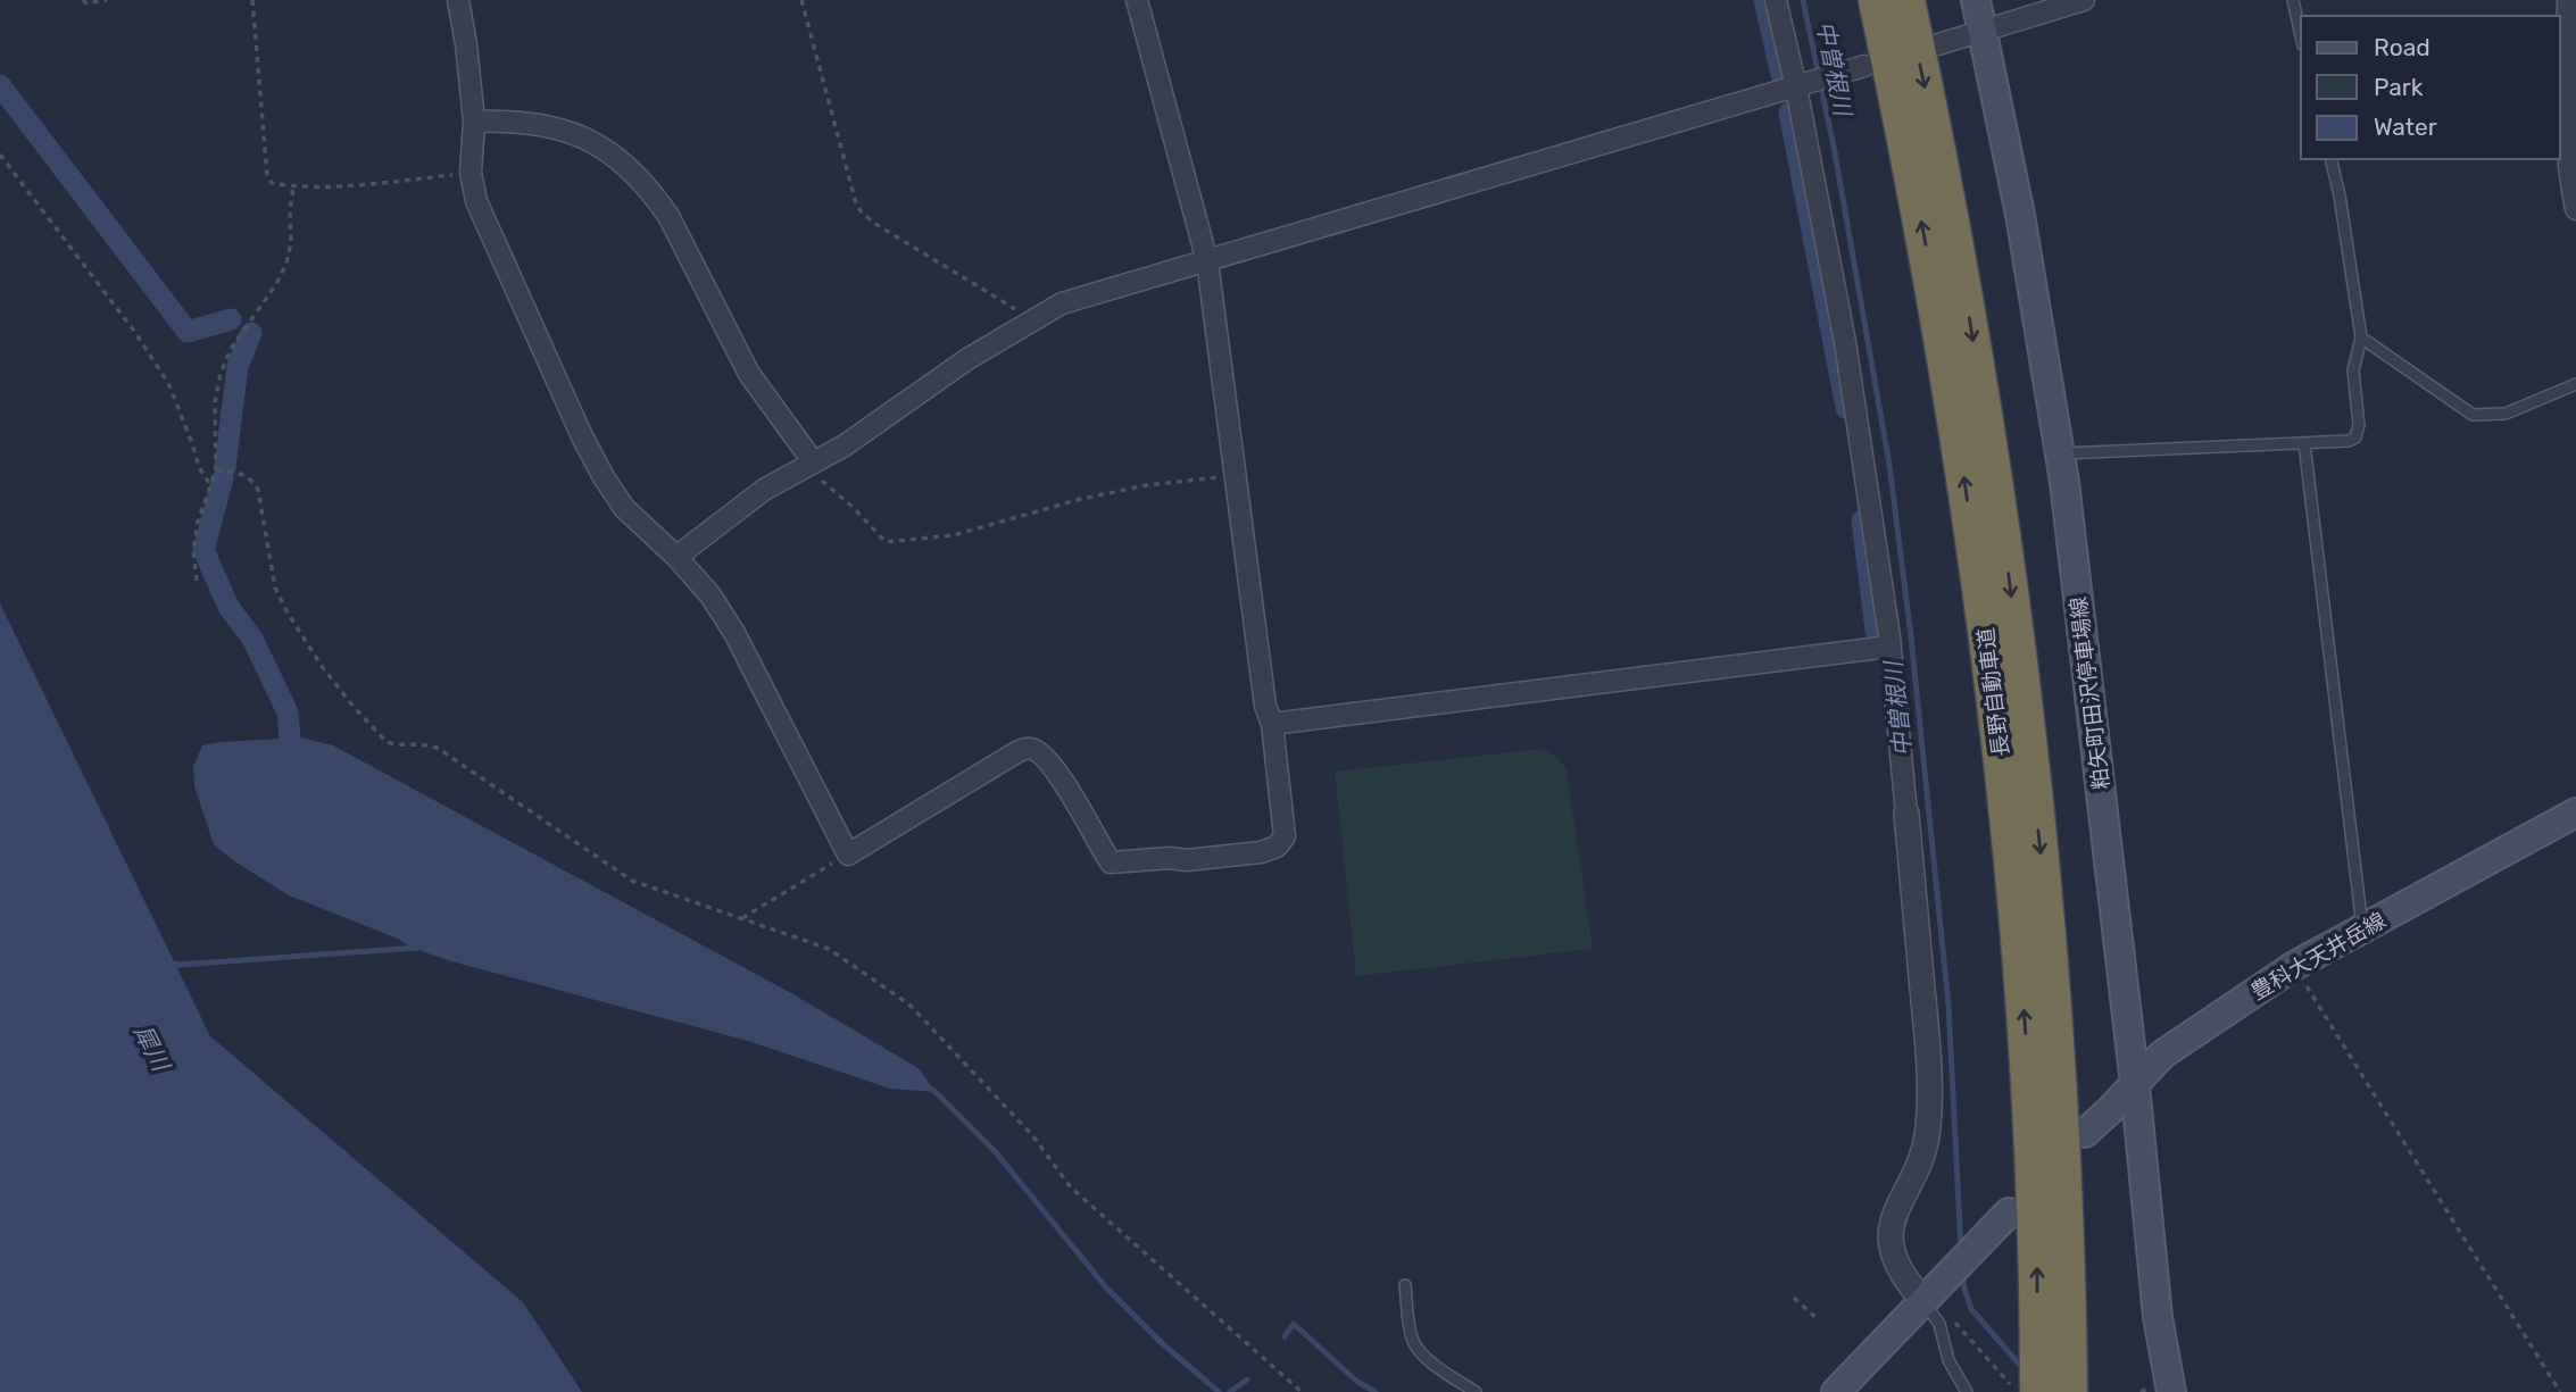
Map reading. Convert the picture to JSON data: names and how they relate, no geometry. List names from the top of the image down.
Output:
{
  "streets": {
    "highway": ["長野自動車道"],
    "main road": ["粕矢町田沢停車場線", "豊科大天井岳線"]
  },
  "crossings": [
    ["粕矢町田沢停車場線", "豊科大天井岳線"]
  ],
  "water": ["中曽根川", "犀川"],
  "legend": ["Road", "Park", "Water"]
}
